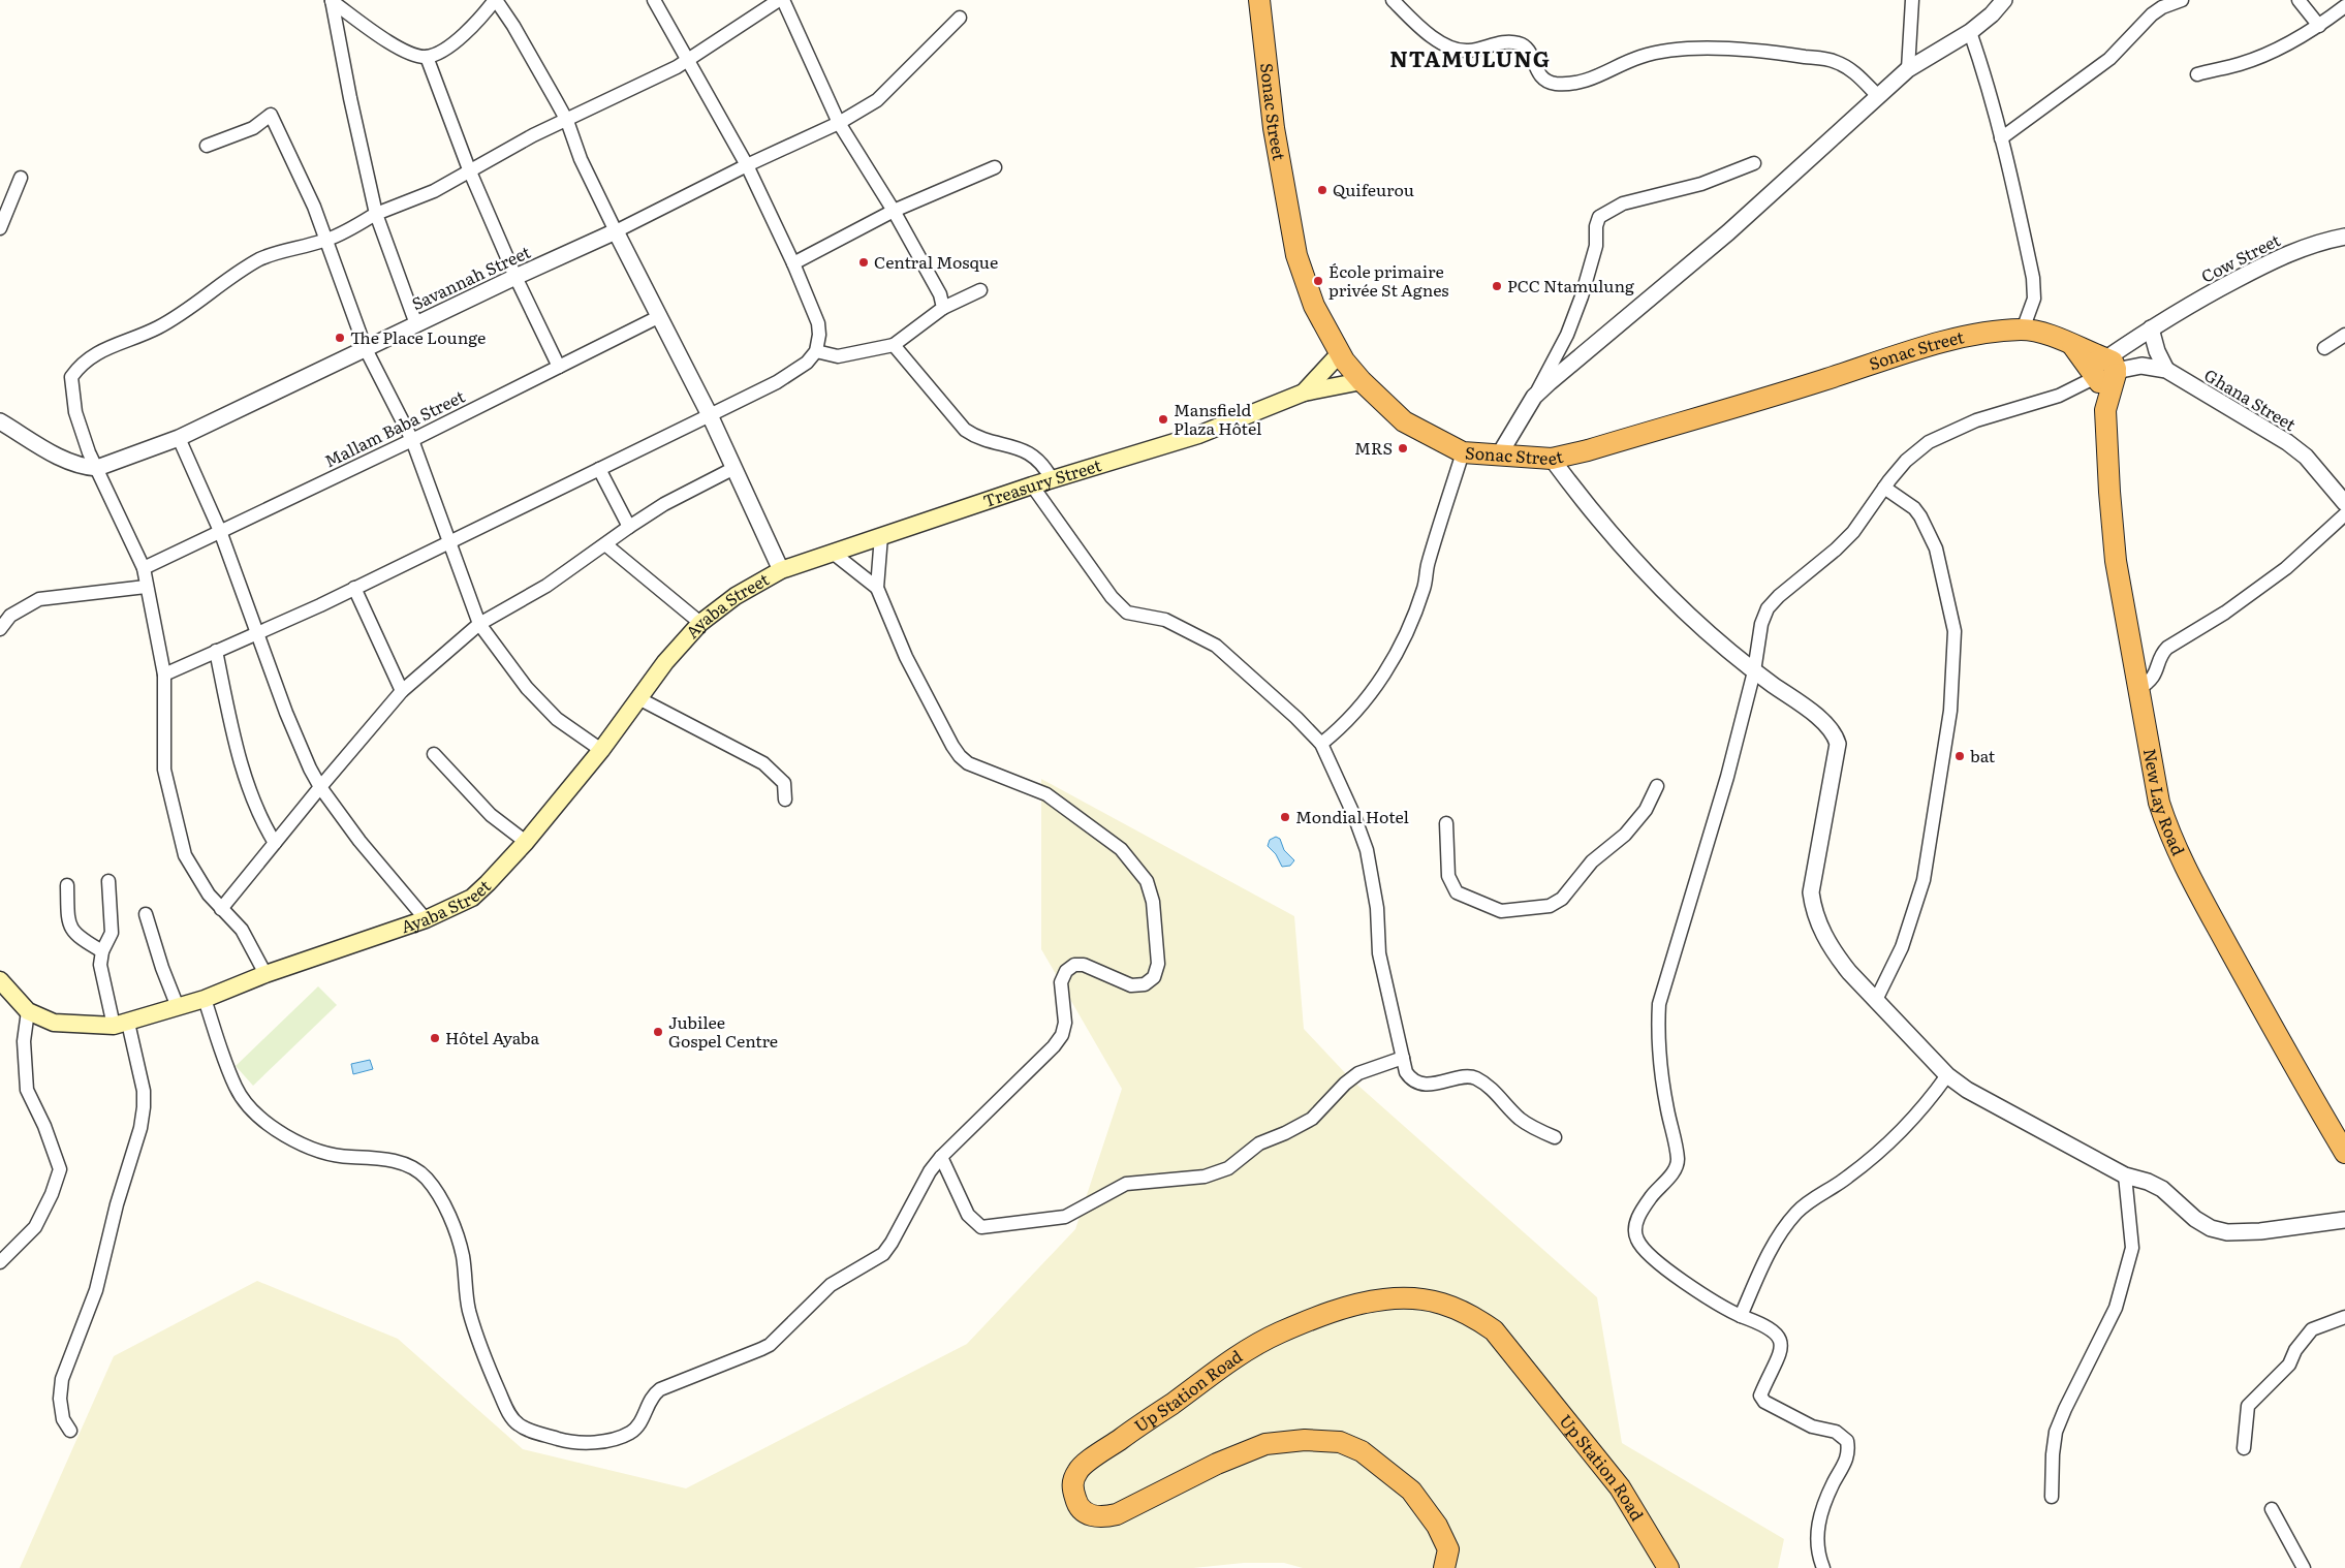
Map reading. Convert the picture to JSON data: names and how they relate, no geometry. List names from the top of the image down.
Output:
{
  "streets": {
    "highway": ["Sonac Street", "New Lay Road", "Up Station Road"],
    "main road": ["Treasury Street", "Ayaba Street"],
    "street": [
      "Cow Street",
      "Savannah Street",
      "Ghana Street",
      "Mallam Baba Street"
    ]
  },
  "crossings": [
    ["Sonac Street", "Cow Street"],
    ["Sonac Street", "Ghana Street"],
    ["Sonac Street", "Treasury Street"],
    ["Sonac Street", "New Lay Road"],
    ["Cow Street", "Ghana Street"],
    ["Cow Street", "New Lay Road"],
    ["Ghana Street", "New Lay Road"],
    ["Treasury Street", "Ayaba Street"]
  ],
  "districts": ["NTAMULUNG"],
  "places": [
    "Quifeurou",
    "Central Mosque",
    "École primaire privée St Agnes",
    "PCC Ntamulung",
    "The Place Lounge",
    "Mansfield Plaza Hôtel",
    "MRS",
    "bat",
    "Mondial Hotel",
    "Jubilee Gospel Centre",
    "Hôtel Ayaba"
  ]
}
